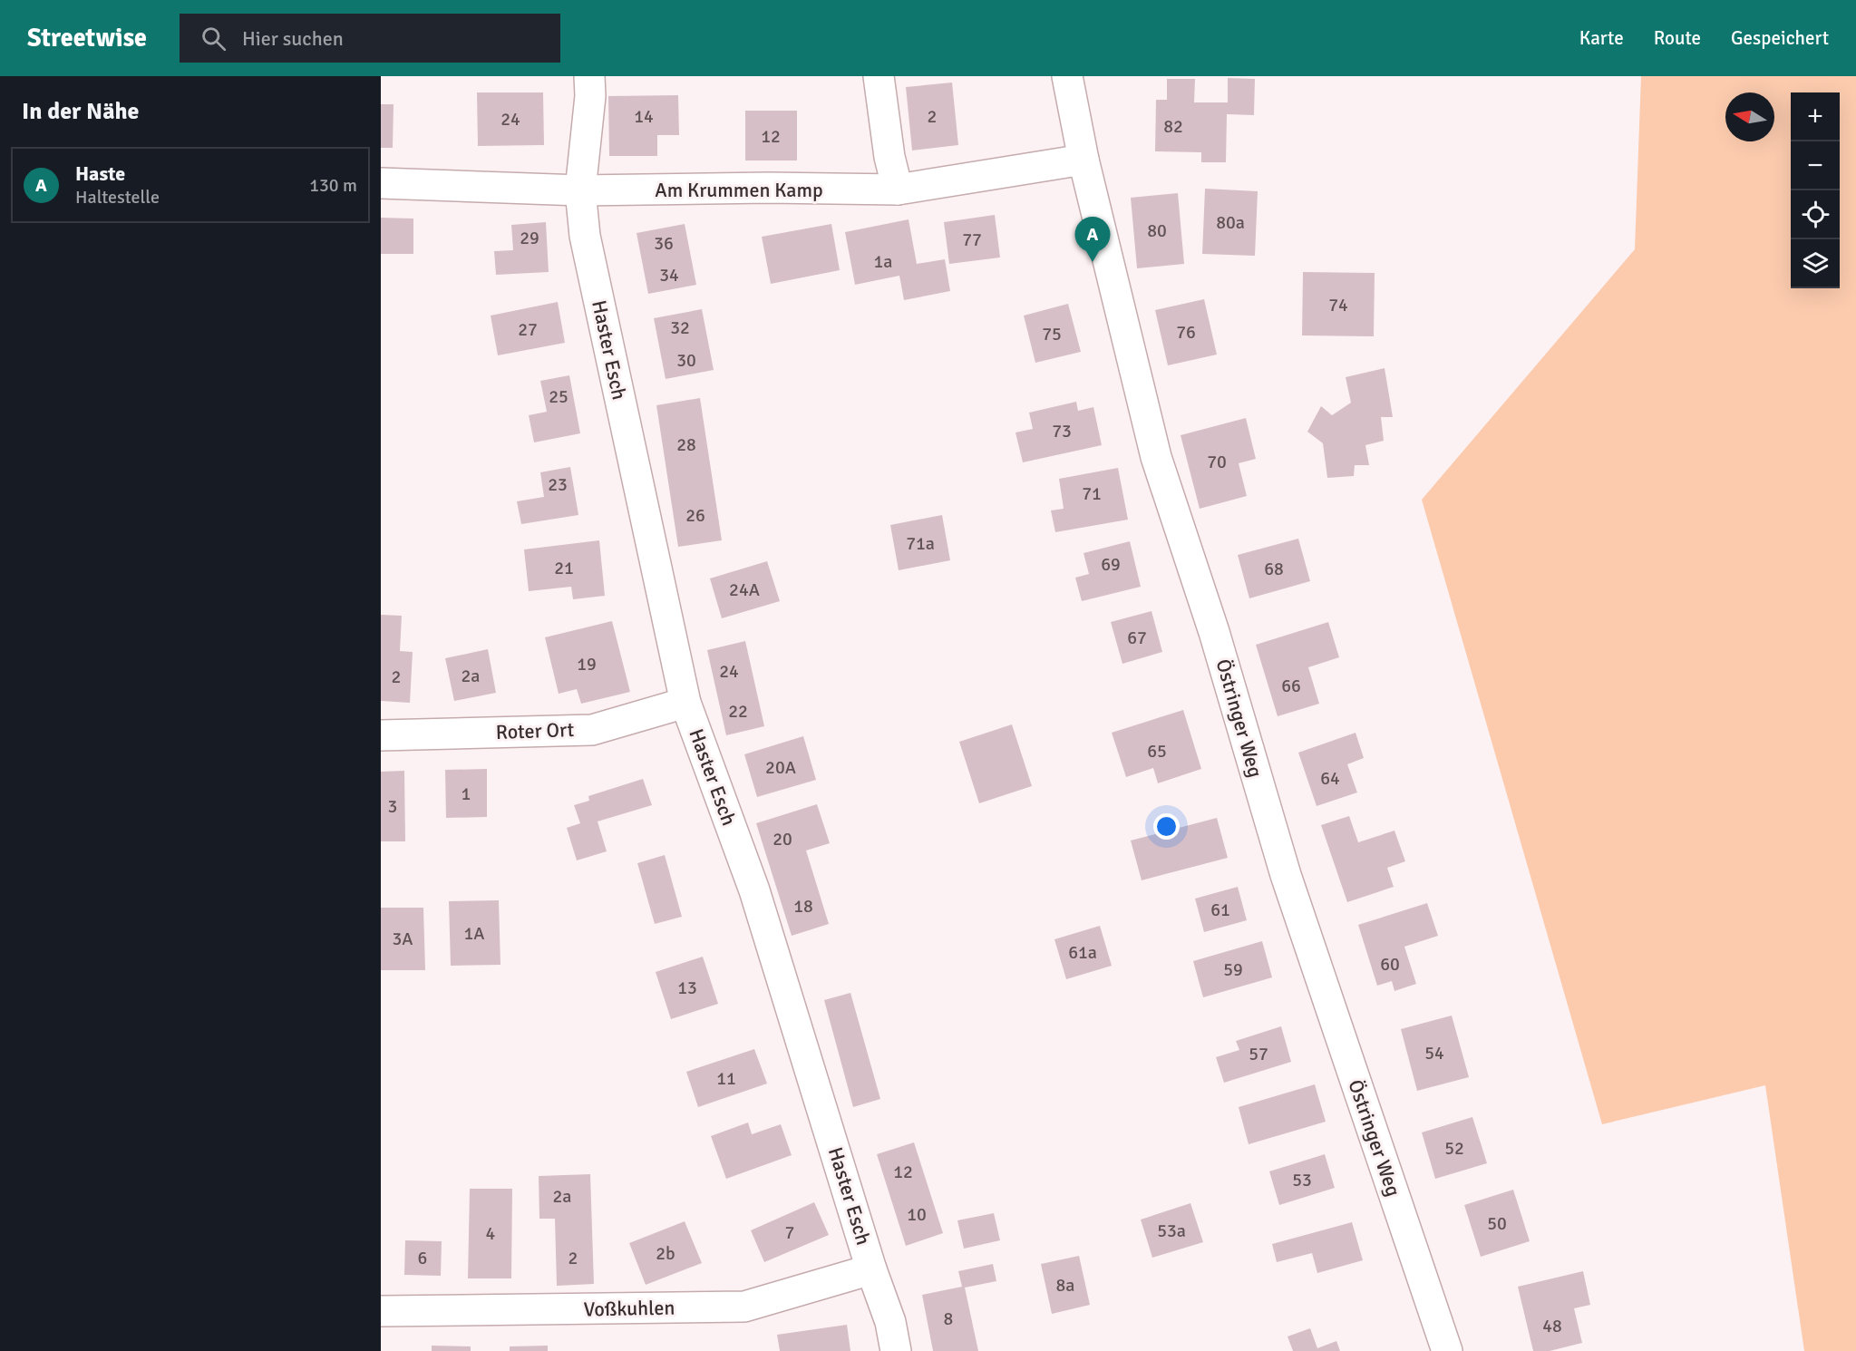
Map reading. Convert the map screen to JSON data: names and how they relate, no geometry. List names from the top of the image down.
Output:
{
  "streets": {
    "street": [
      "Am Krummen Kamp",
      "Haster Esch",
      "Östringer Weg",
      "Roter Ort",
      "Voßkuhlen"
    ]
  },
  "crossings": [
    ["Am Krummen Kamp", "Haster Esch"],
    ["Am Krummen Kamp", "Östringer Weg"],
    ["Haster Esch", "Roter Ort"],
    ["Haster Esch", "Voßkuhlen"]
  ],
  "house_numbers": [
    "14",
    "2",
    "24",
    "82",
    "12",
    "80a",
    "80",
    "29",
    "77",
    "36",
    "1a",
    "34",
    "74",
    "32",
    "27",
    "76",
    "75",
    "30",
    "25",
    "73",
    "28",
    "70",
    "23",
    "71",
    "26",
    "71a",
    "69",
    "21",
    "68",
    "24A",
    "67",
    "19",
    "24",
    "2a",
    "2",
    "66",
    "22",
    "65",
    "20A",
    "64",
    "1",
    "3",
    "20",
    "18",
    "61",
    "1A",
    "3A",
    "61a",
    "60",
    "59",
    "13",
    "54",
    "57",
    "11",
    "52",
    "12",
    "53",
    "2a",
    "10",
    "50",
    "53a",
    "7",
    "4",
    "2b",
    "6",
    "2",
    "8a",
    "8",
    "48"
  ],
  "north": "left",
  "page": {
    "header": "Streetwise",
    "search": "Hier suchen",
    "nav": ["Karte", "Route", "Gespeichert"],
    "heading": "In der Nähe",
    "map_buttons": ["+", "−"],
    "list": [
      {
        "mark": "A",
        "name": "Haste",
        "note": "Haltestelle",
        "value": "130 m"
      }
    ],
    "pins": "A"
  }
}
